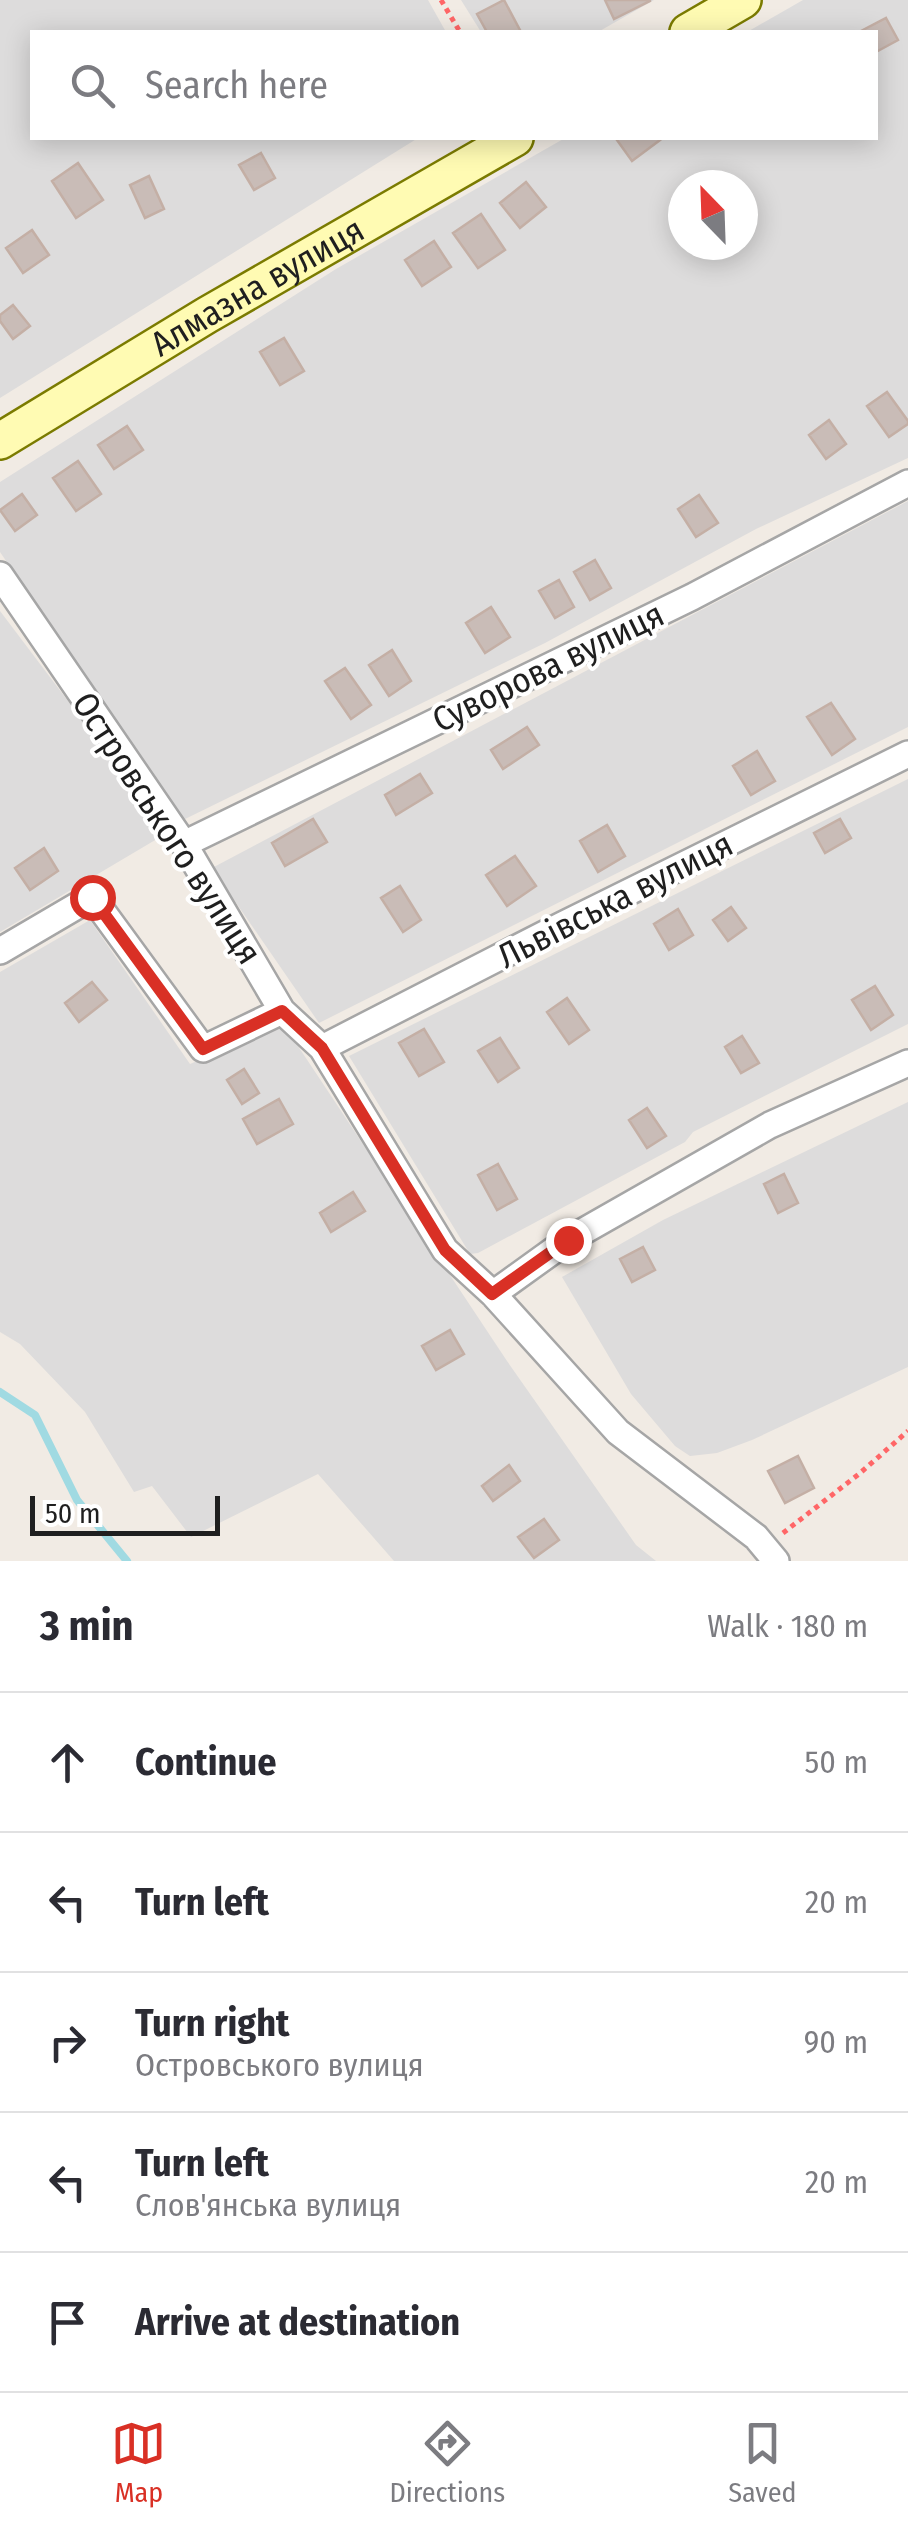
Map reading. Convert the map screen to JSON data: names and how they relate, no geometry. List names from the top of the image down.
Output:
{
  "streets": {
    "main road": ["Алмазна вулиця"],
    "street": ["Суворова вулиця", "Островського вулиця", "Львівська вулиця"]
  },
  "crossings": [
    ["Суворова вулиця", "Островського вулиця"],
    ["Островського вулиця", "Львівська вулиця"]
  ],
  "scale_bar": "50 m",
  "north": "top left",
  "page": {
    "search": "Search here",
    "scale": "50 m",
    "heading": ["3 min", "Walk · 180 m"],
    "list": [
      ["Continue", "50 m"],
      ["Turn left", "20 m"],
      ["Turn right", "Островського вулиця", "90 m"],
      ["Turn left", "Слов'янська вулиця", "20 m"],
      "Arrive at destination"
    ],
    "nav": ["Map", "Directions", "Saved"]
  }
}
